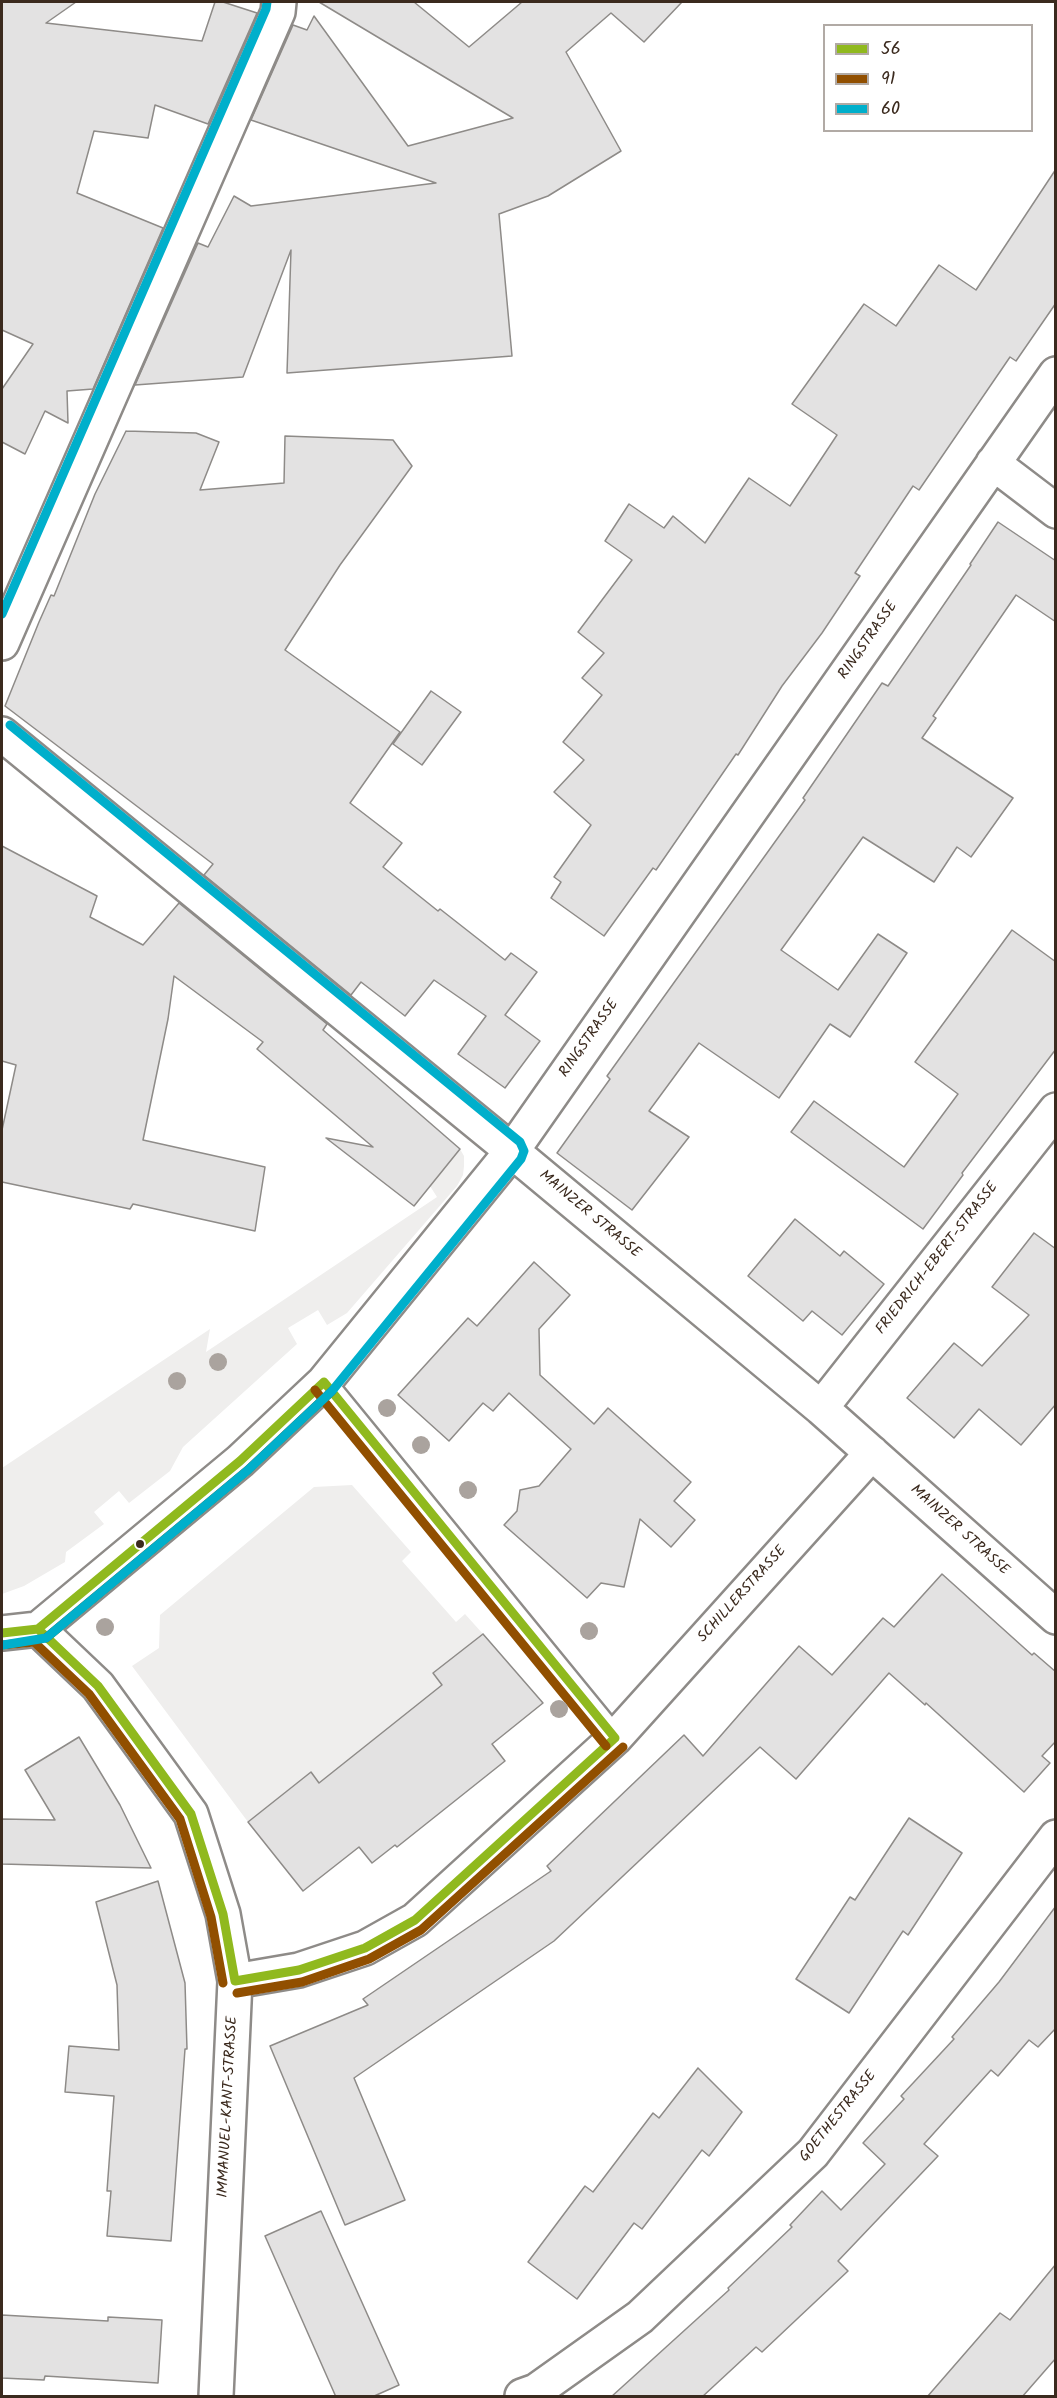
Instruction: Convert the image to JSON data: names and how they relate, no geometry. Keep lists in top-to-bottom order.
{
  "streets": {
    "street": [
      "RINGSTRASSE",
      "MAINZER STRASSE",
      "FRIEDRICH-EBERT-STRASSE",
      "SCHILLERSTRASSE",
      "IMMANUEL-KANT-STRASSE",
      "GOETHESTRASSE"
    ]
  },
  "crossings": [
    ["RINGSTRASSE", "MAINZER STRASSE"],
    ["RINGSTRASSE", "IMMANUEL-KANT-STRASSE"],
    ["MAINZER STRASSE", "FRIEDRICH-EBERT-STRASSE"],
    ["MAINZER STRASSE", "SCHILLERSTRASSE"],
    ["SCHILLERSTRASSE", "IMMANUEL-KANT-STRASSE"]
  ],
  "lines": ["transit line 60", "transit line 56", "transit line 91"],
  "legend": ["56", "91", "60"]
}
